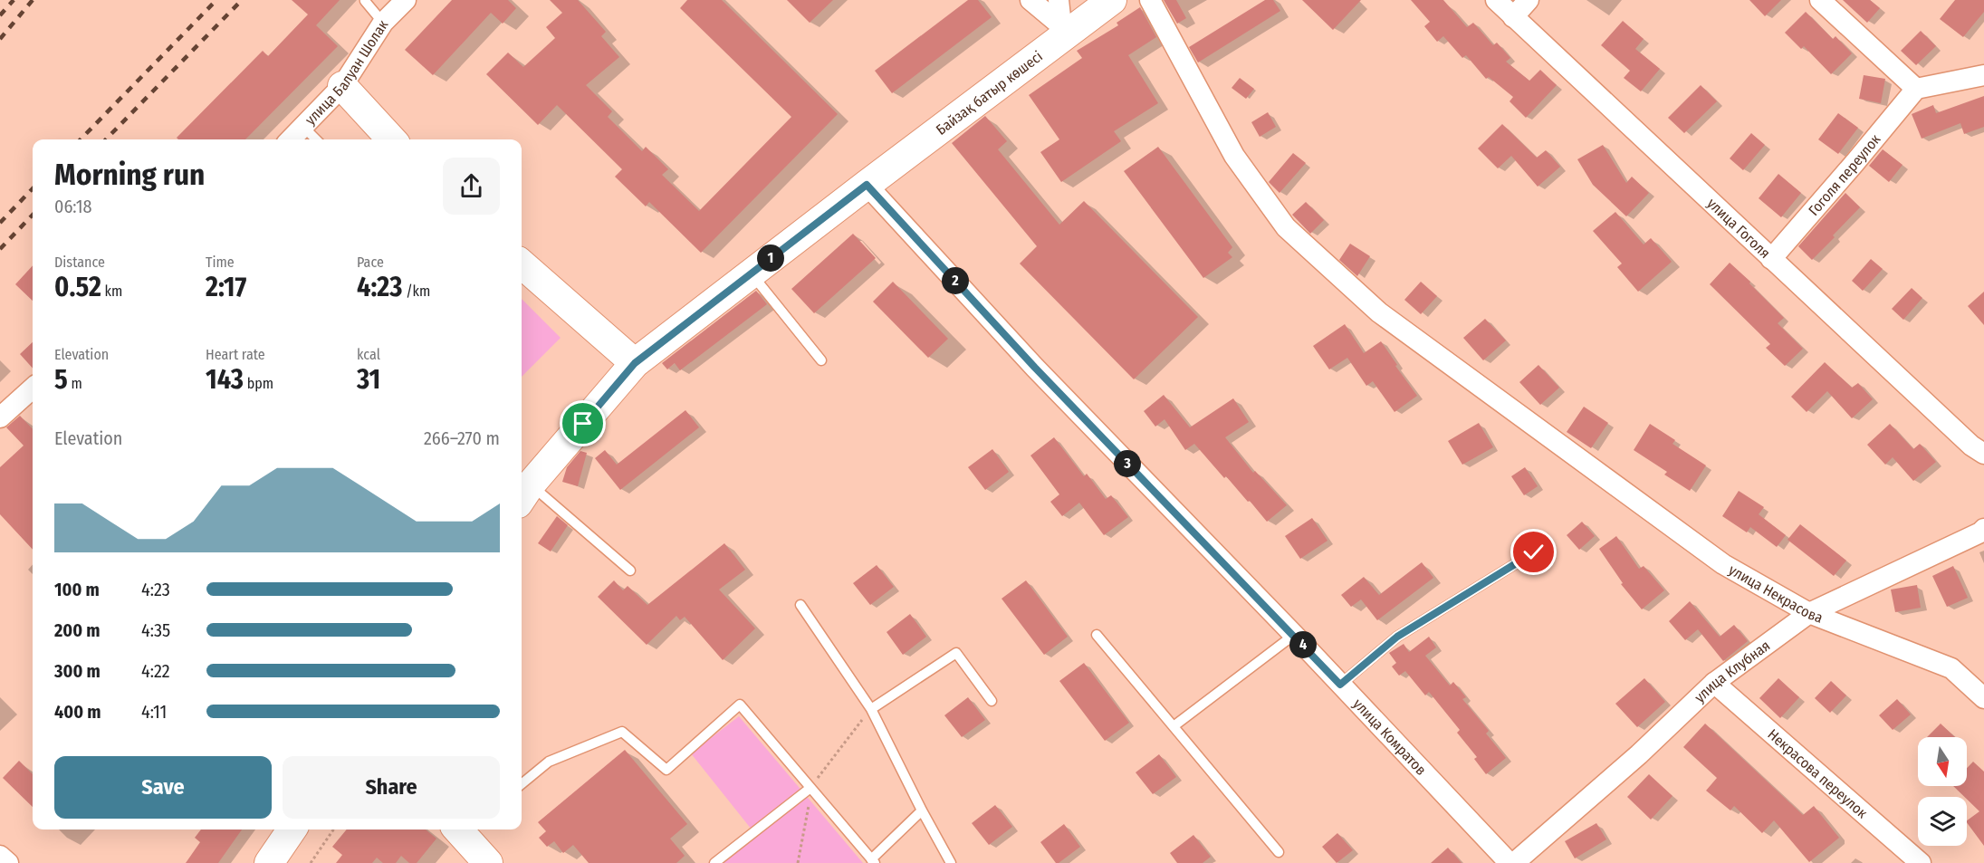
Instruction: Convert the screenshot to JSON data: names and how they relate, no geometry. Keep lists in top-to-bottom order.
{
  "streets": {
    "main road": ["Байзақ батыр көшесі"],
    "street": [
      "улица Балуан Шолак",
      "Гоголя переулок",
      "улица Гоголя",
      "улица Некрасова",
      "улица Клубная",
      "улица Комратов",
      "Некрасова переулок"
    ]
  },
  "crossings": [
    ["Байзақ батыр көшесі", "улица Комратов"],
    ["Гоголя переулок", "улица Гоголя"],
    ["улица Некрасова", "улица Клубная"],
    ["улица Клубная", "улица Комратов"],
    ["улица Клубная", "Некрасова переулок"]
  ],
  "north": "bottom",
  "page": {
    "heading": ["Morning run", "06:18"],
    "stats": [
      ["Distance", "0.52 km"],
      ["Time", "2:17"],
      ["Pace", "4:23 /km"],
      ["Elevation", "5 m"],
      ["Heart rate", "143 bpm"],
      ["kcal", "31"]
    ],
    "pins": [
      "1",
      "2",
      "3",
      "4"
    ],
    "chart": ["Elevation", "266–270 m"],
    "list": [
      {
        "name": "100 m",
        "note": "4:23"
      },
      {
        "name": "200 m",
        "note": "4:35"
      },
      {
        "name": "300 m",
        "note": "4:22"
      },
      {
        "name": "400 m",
        "note": "4:11"
      }
    ],
    "buttons": ["Save", "Share"]
  }
}
